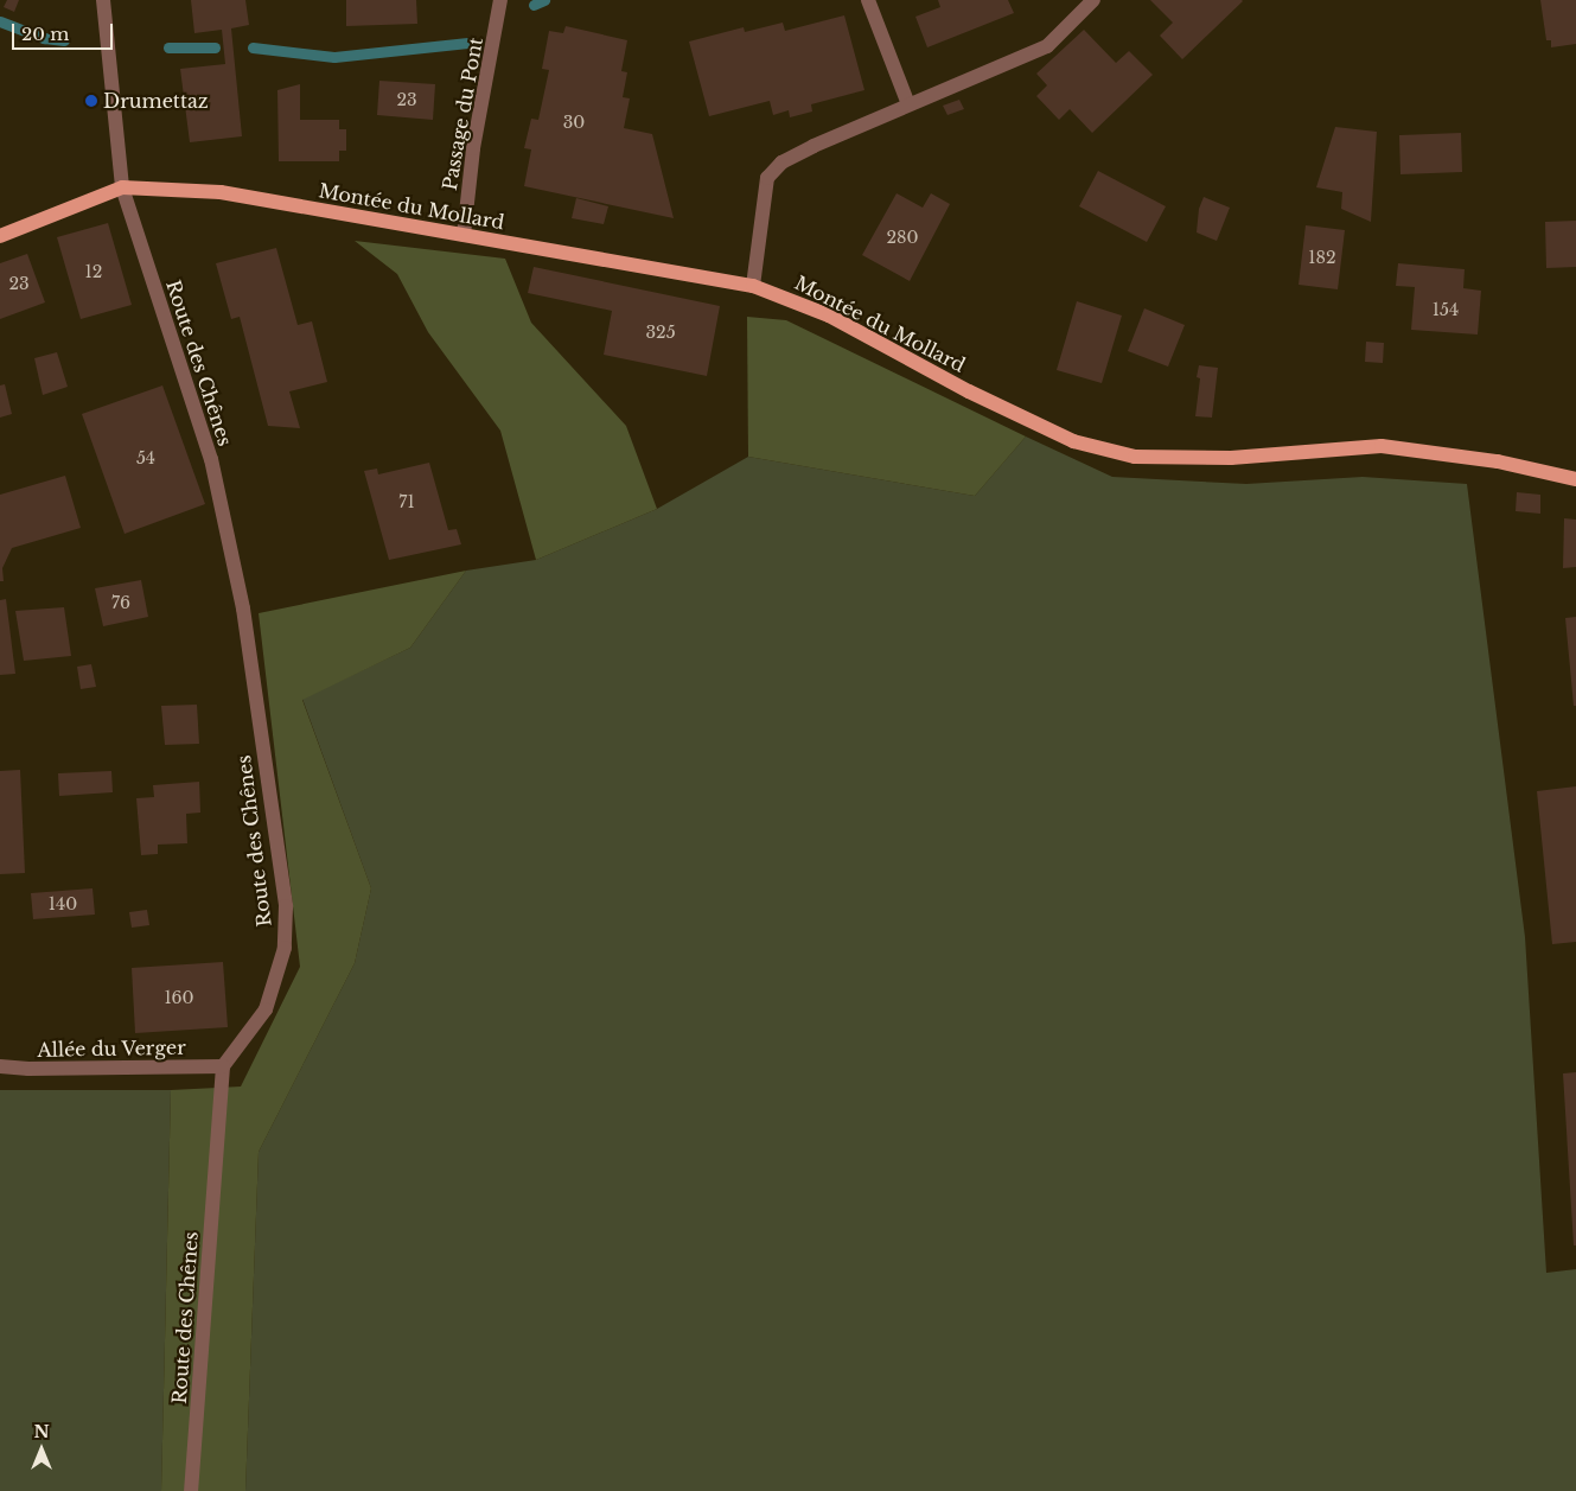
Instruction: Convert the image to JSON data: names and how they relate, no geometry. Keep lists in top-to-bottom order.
{
  "streets": {
    "main road": ["Montée du Mollard"],
    "street": ["Passage du Pont", "Route des Chênes", "Allée du Verger"]
  },
  "crossings": [
    ["Passage du Pont", "Montée du Mollard"],
    ["Montée du Mollard", "Route des Chênes"],
    ["Route des Chênes", "Allée du Verger"]
  ],
  "places": ["Drumettaz"],
  "house_numbers": [
    "23",
    "30",
    "280",
    "182",
    "12",
    "23",
    "154",
    "325",
    "54",
    "71",
    "76",
    "140",
    "160"
  ],
  "scale_bar": "20 m",
  "north": "top"
}
